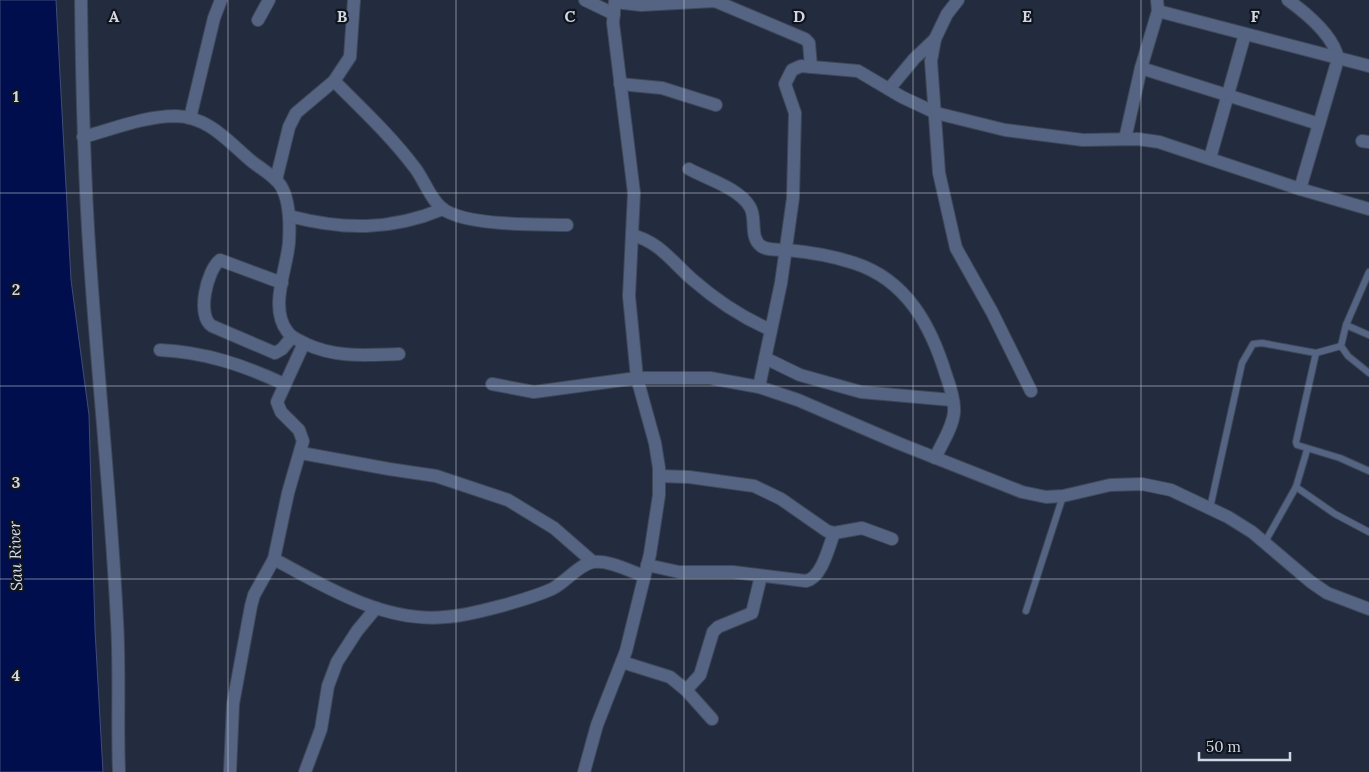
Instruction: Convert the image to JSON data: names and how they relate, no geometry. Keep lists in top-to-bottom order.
{
  "water": ["Sau River"],
  "scale_bar": "50 m",
  "grid": {
    "columns": [
      "A",
      "B",
      "C",
      "D",
      "E",
      "F"
    ],
    "rows": [
      "1",
      "2",
      "3",
      "4"
    ]
  }
}
